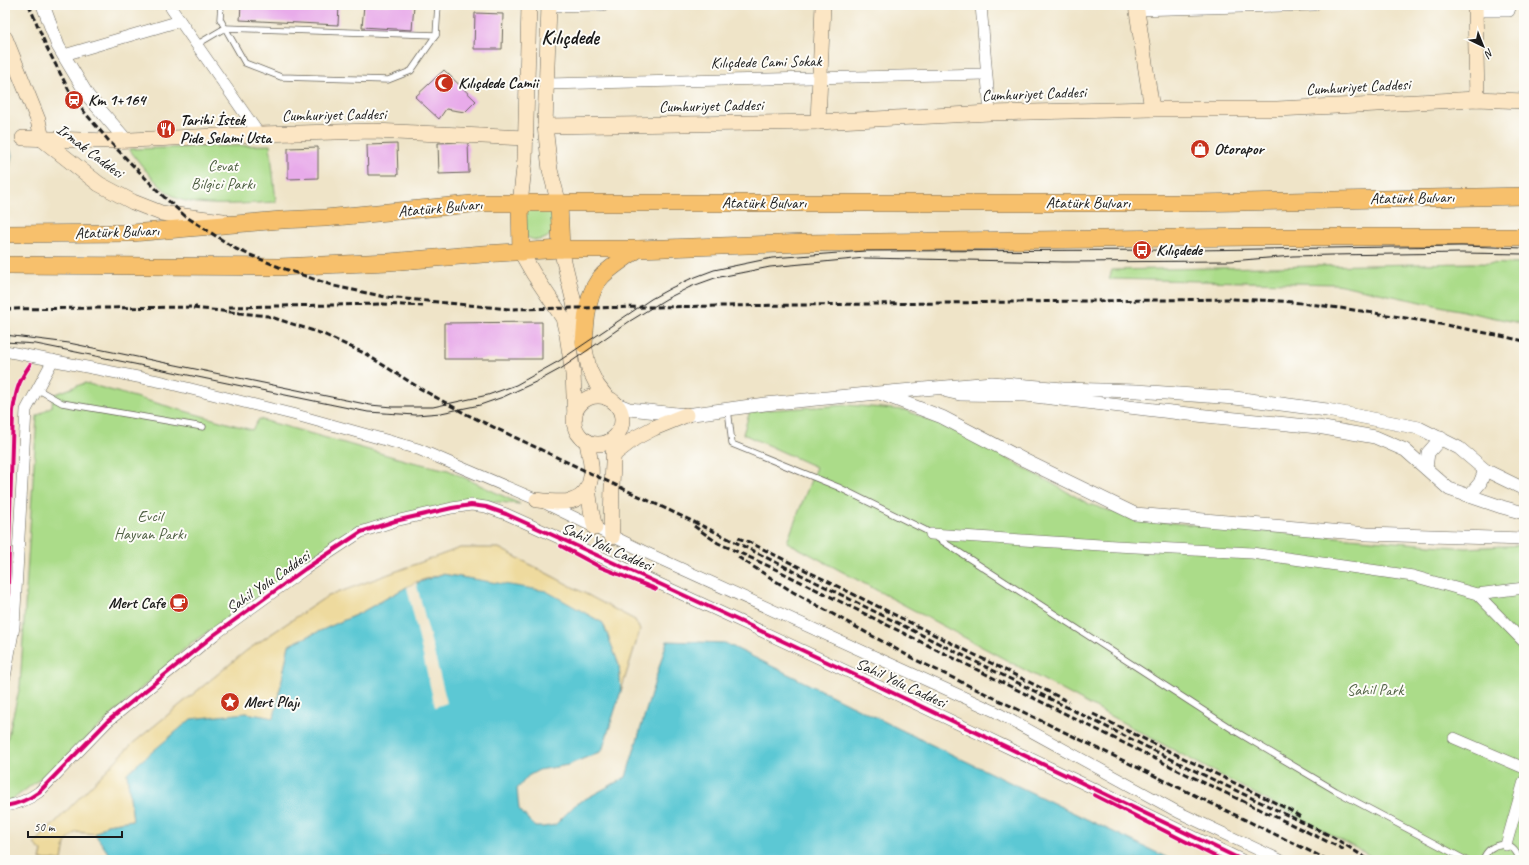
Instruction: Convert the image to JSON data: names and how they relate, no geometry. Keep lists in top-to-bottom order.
{
  "streets": {
    "main road": ["Cumhuriyet Caddesi", "Irmak Caddesi", "Atatürk Bulvarı"],
    "street": ["Kılıçdede Cami Sokak", "Sahil Yolu Caddesi"]
  },
  "crossings": [
    ["Cumhuriyet Caddesi", "Irmak Caddesi"],
    ["Irmak Caddesi", "Atatürk Bulvarı"]
  ],
  "districts": ["Kılıçdede"],
  "parks": ["Cevat Bilgici Parkı", "Evcil Hayvan Parkı", "Sahil Park"],
  "places": {
    "mosque": ["Kılıçdede Camii"],
    "station": ["Km 1+164"],
    "restaurant": ["Tarihi İstek Pide Selami Usta"],
    "shop": ["Otorapor"],
    "bus stop": ["Kılıçdede"],
    "cafe": ["Mert Cafe"],
    "place": ["Mert Plajı"]
  },
  "scale_bar": "50 m",
  "north": "bottom right"
}
